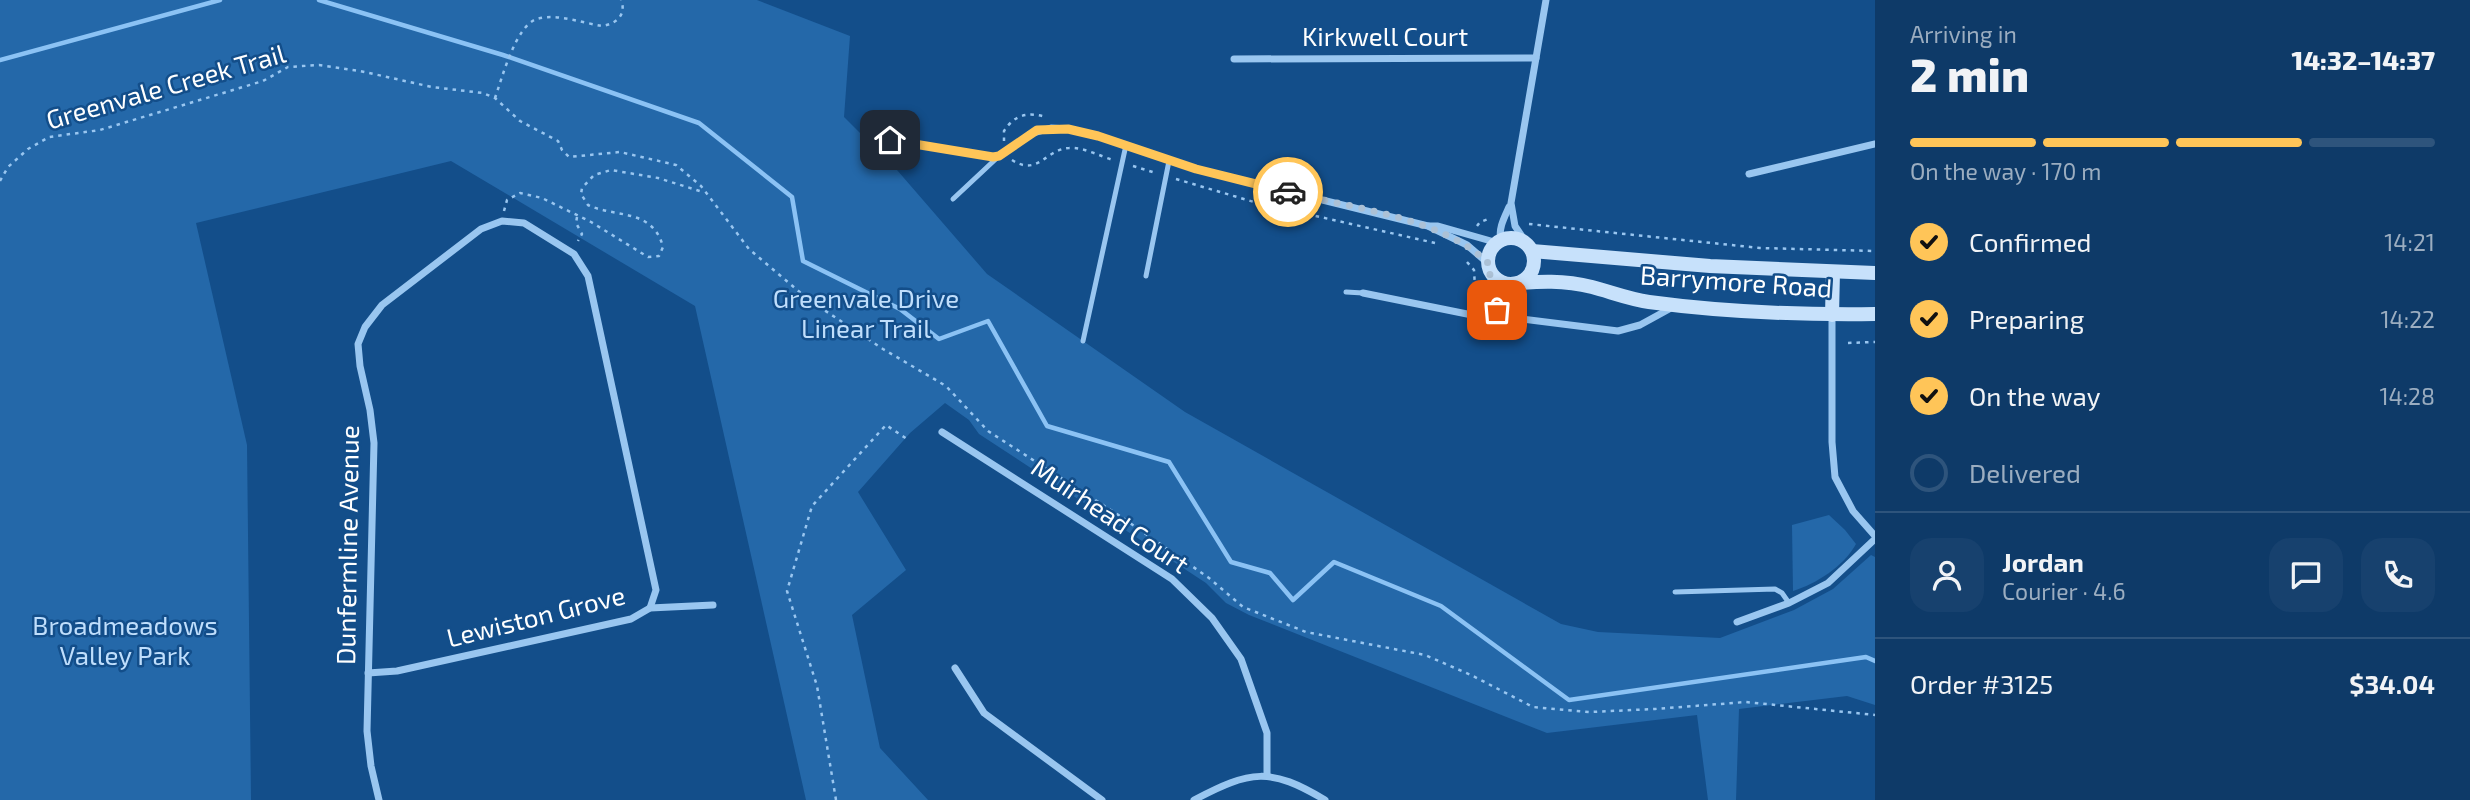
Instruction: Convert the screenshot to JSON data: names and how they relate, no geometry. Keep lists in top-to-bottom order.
{
  "streets": {
    "street": [
      "Kirkwell Court",
      "Barrymore Road",
      "Muirhead Court",
      "Dunfermline Avenue",
      "Lewiston Grove"
    ],
    "path": ["Greenvale Creek Trail"]
  },
  "crossings": [
    ["Dunfermline Avenue", "Lewiston Grove"]
  ],
  "parks": ["Greenvale Drive Linear Trail", "Broadmeadows Valley Park"],
  "page": {
    "heading": ["2 min", "Arriving in", "14:32–14:37"],
    "panel": [
      "Jordan",
      "Courier · 4.6",
      "Order #3125",
      "$34.04"
    ],
    "bar": "On the way · 170 m",
    "list": [
      ["Confirmed", "14:21"],
      ["Preparing", "14:22"],
      ["On the way", "14:28"],
      "Delivered"
    ]
  }
}
